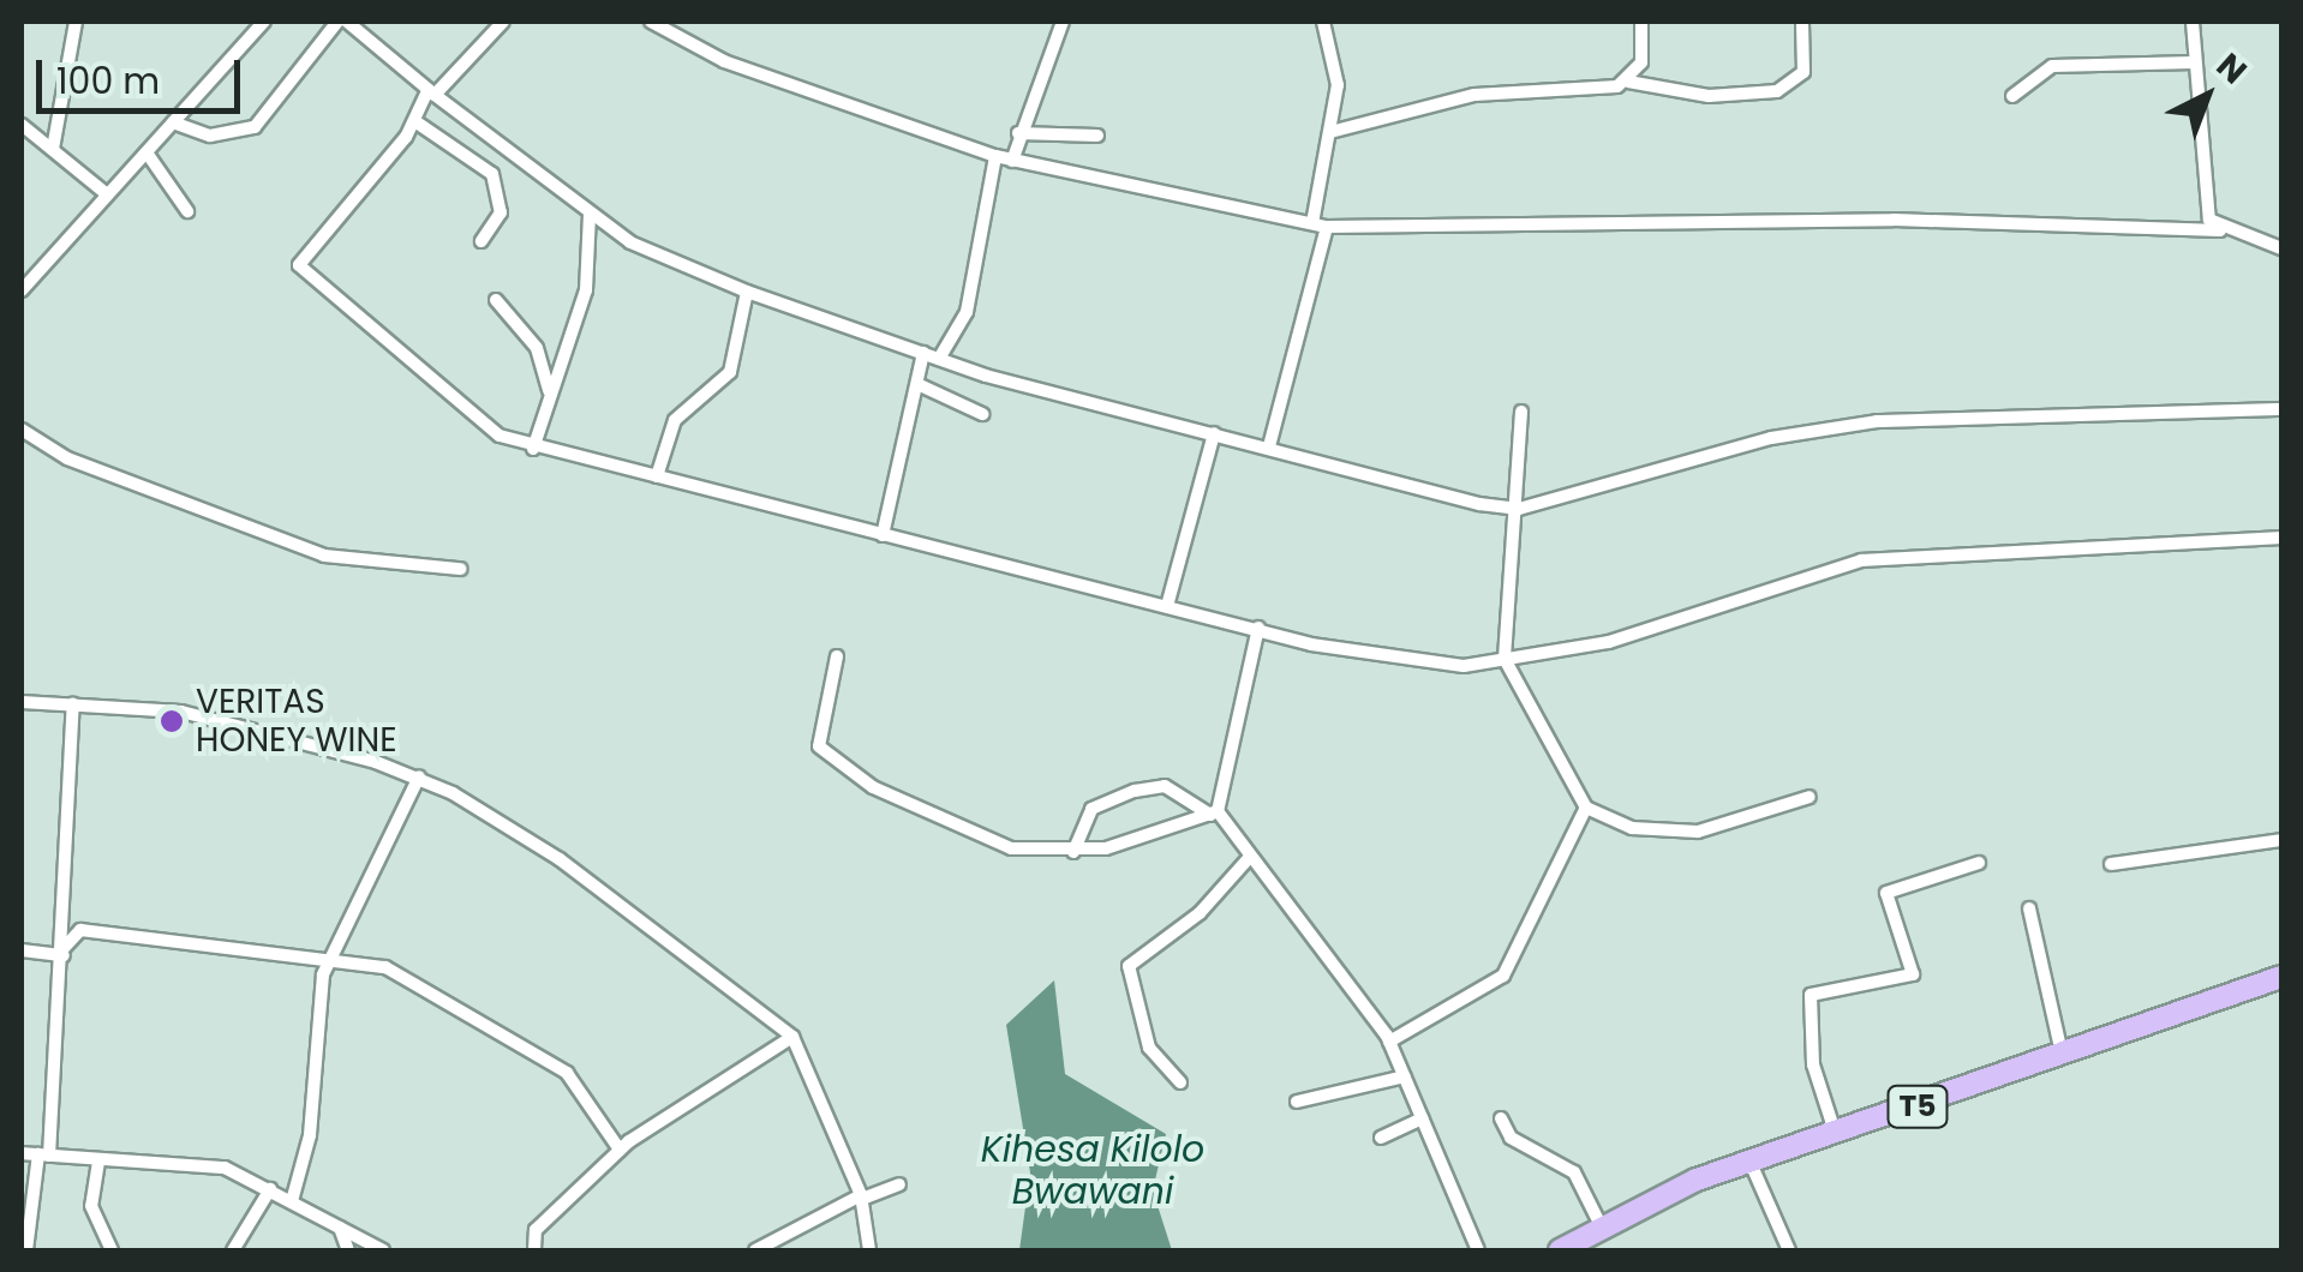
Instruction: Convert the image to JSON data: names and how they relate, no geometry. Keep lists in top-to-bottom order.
{
  "streets": {
    "highway": ["T5"]
  },
  "water": ["Kihesa Kilolo Bwawani"],
  "places": ["VERITAS HONEY WINE"],
  "scale_bar": "100 m",
  "north": "top right"
}
